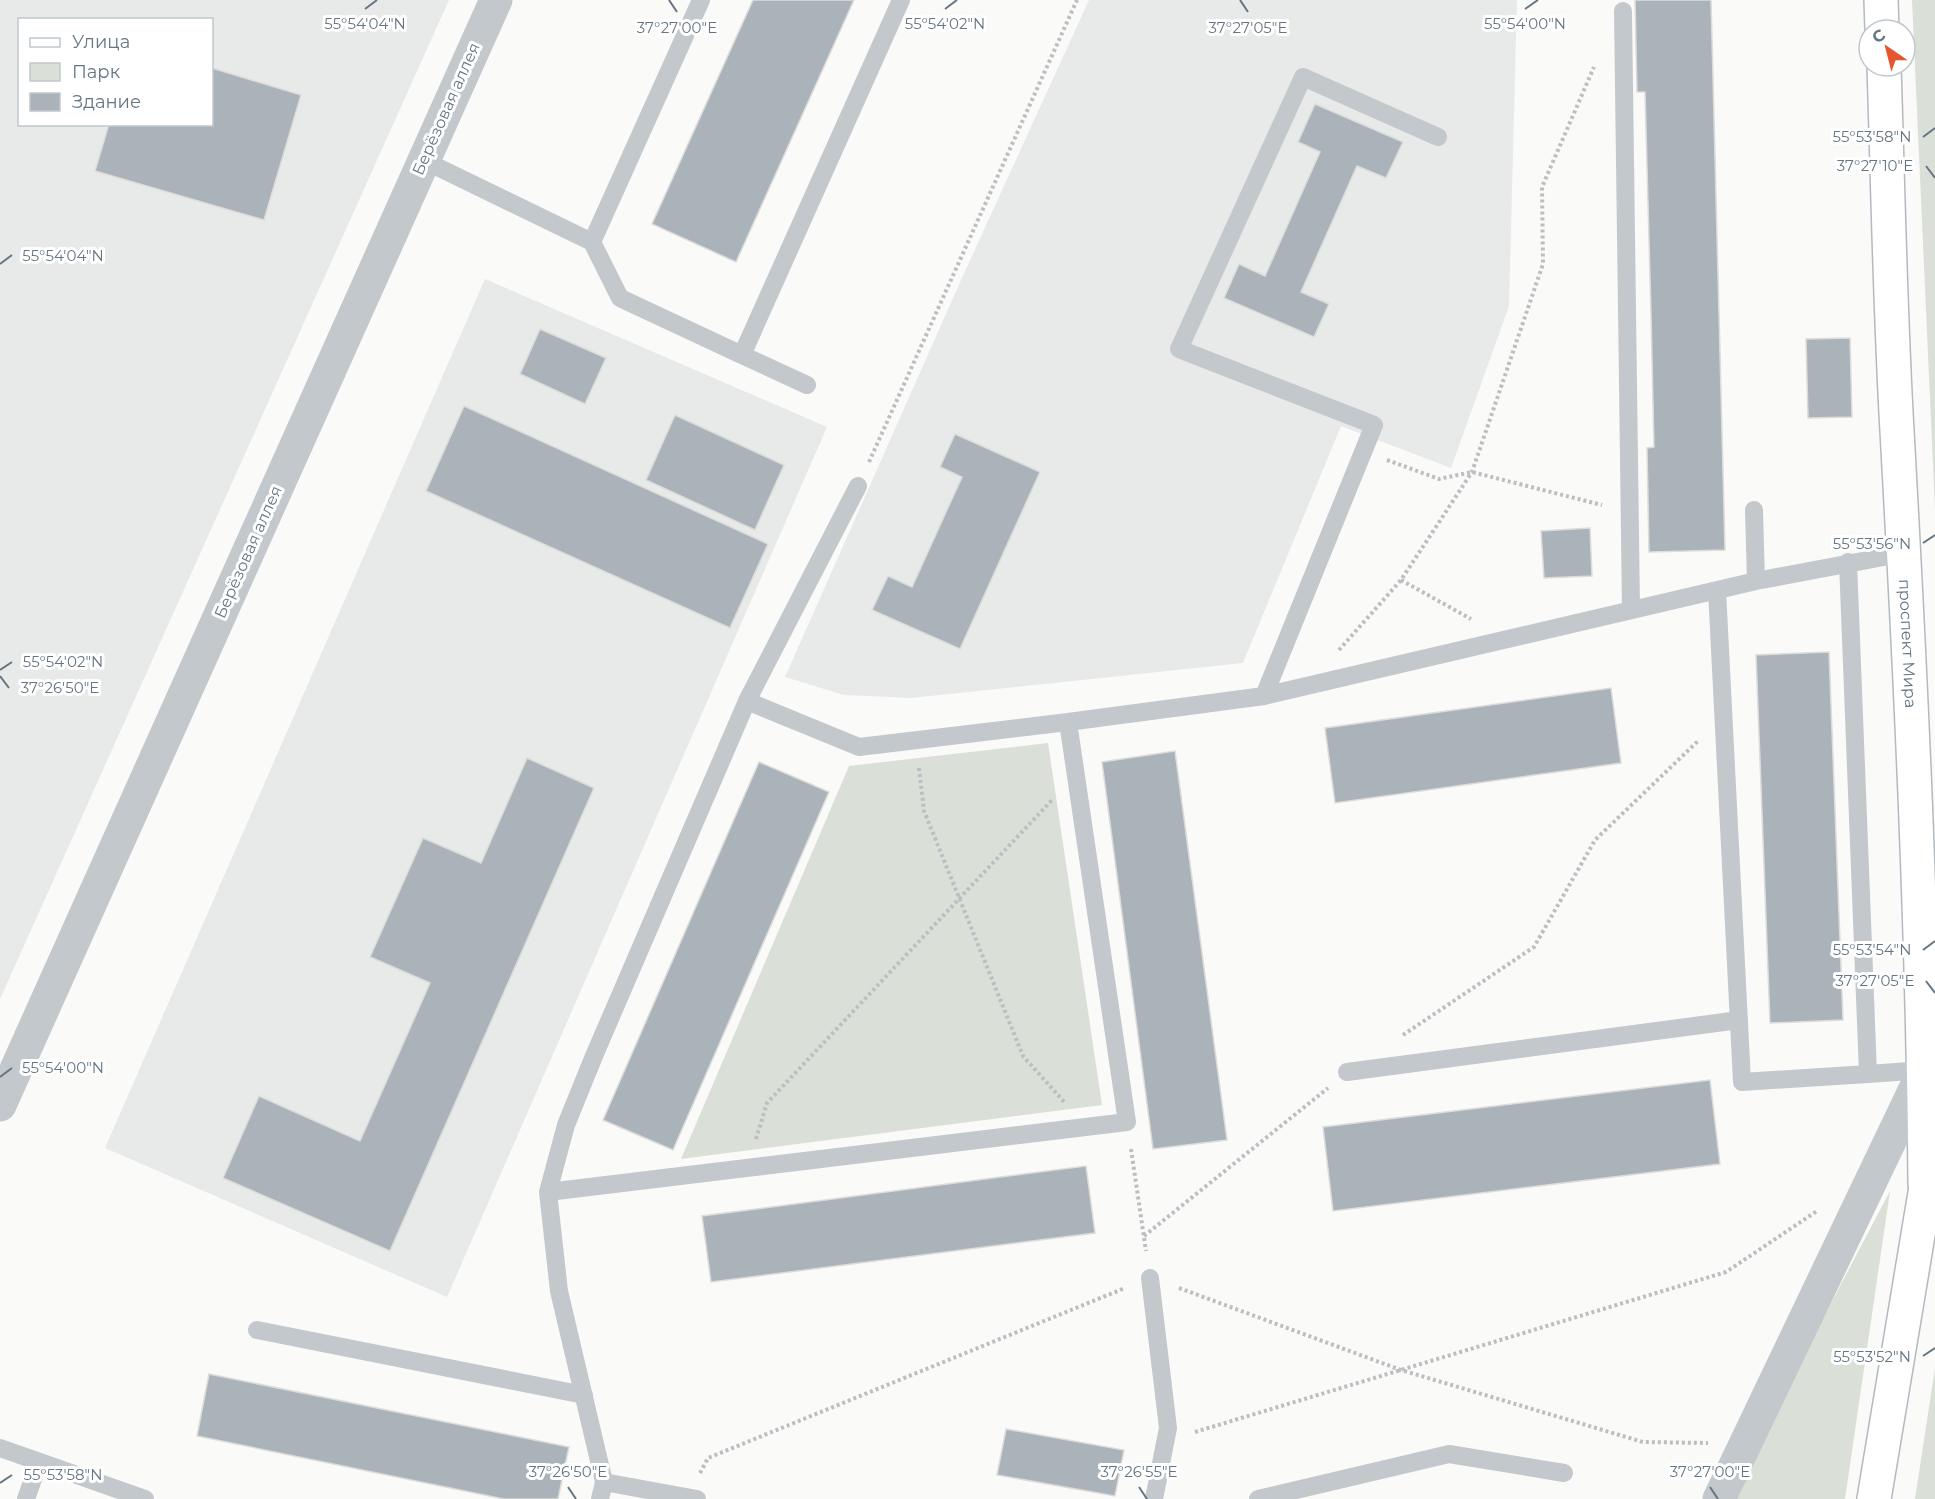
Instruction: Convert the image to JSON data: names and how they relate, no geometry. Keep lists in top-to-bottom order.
{
  "streets": {
    "main road": ["проспект Мира"],
    "street": ["Берёзовая аллея"]
  },
  "legend": ["Улица", "Парк", "Здание"],
  "north": "top left",
  "coordinates": [
    "55°54'04\"N",
    "55°54'02\"N",
    "55°54'00\"N",
    "37°27'00\"E",
    "37°27'05\"E",
    "55°53'58\"N",
    "37°27'10\"E",
    "55°53'56\"N",
    "37°26'50\"E",
    "55°53'54\"N",
    "55°53'52\"N",
    "37°26'55\"E"
  ]
}
